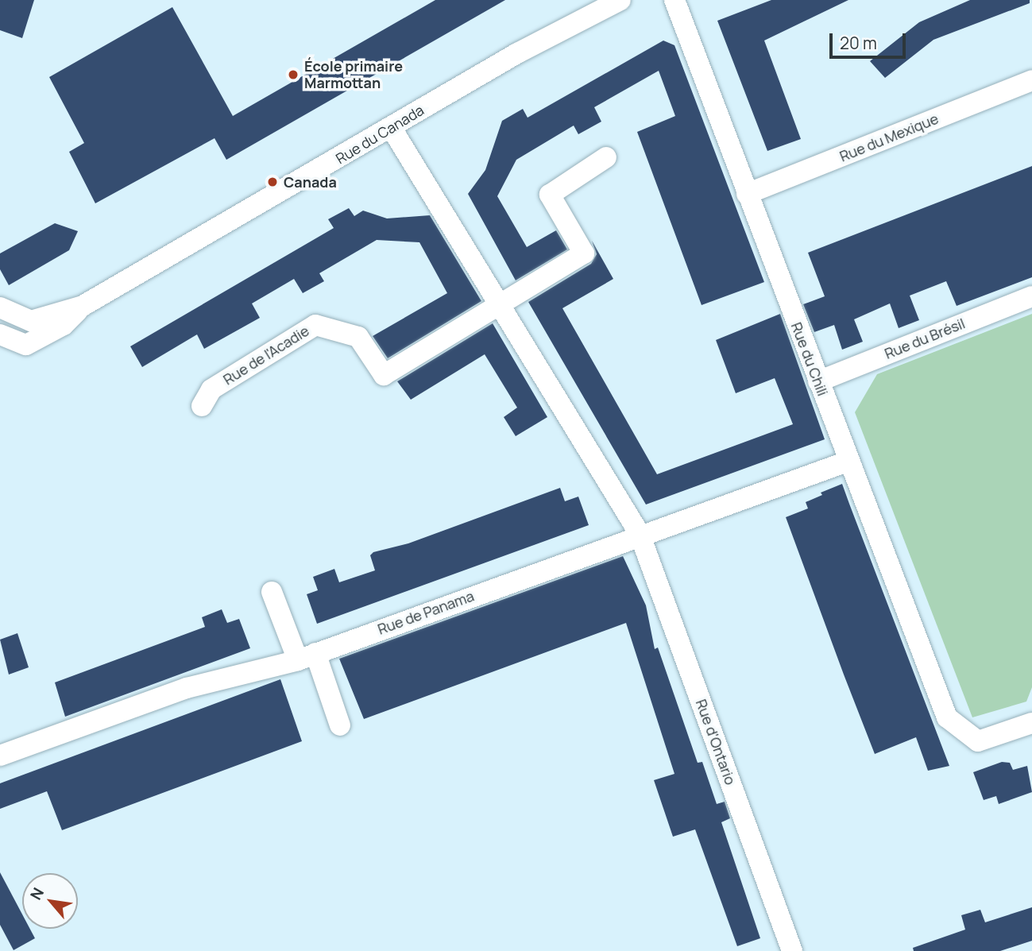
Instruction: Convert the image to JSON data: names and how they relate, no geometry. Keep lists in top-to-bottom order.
{
  "streets": {
    "street": [
      "Rue du Canada",
      "Rue du Mexique",
      "Rue du Brésil",
      "Rue de l'Acadie",
      "Rue du Chili",
      "Rue de Panama",
      "Rue d'Ontario"
    ]
  },
  "crossings": [
    ["Rue du Mexique", "Rue du Chili"],
    ["Rue du Brésil", "Rue du Chili"],
    ["Rue du Chili", "Rue de Panama"],
    ["Rue de Panama", "Rue d'Ontario"]
  ],
  "places": ["École primaire Marmottan", "Canada"],
  "scale_bar": "20 m",
  "north": "top left"
}
